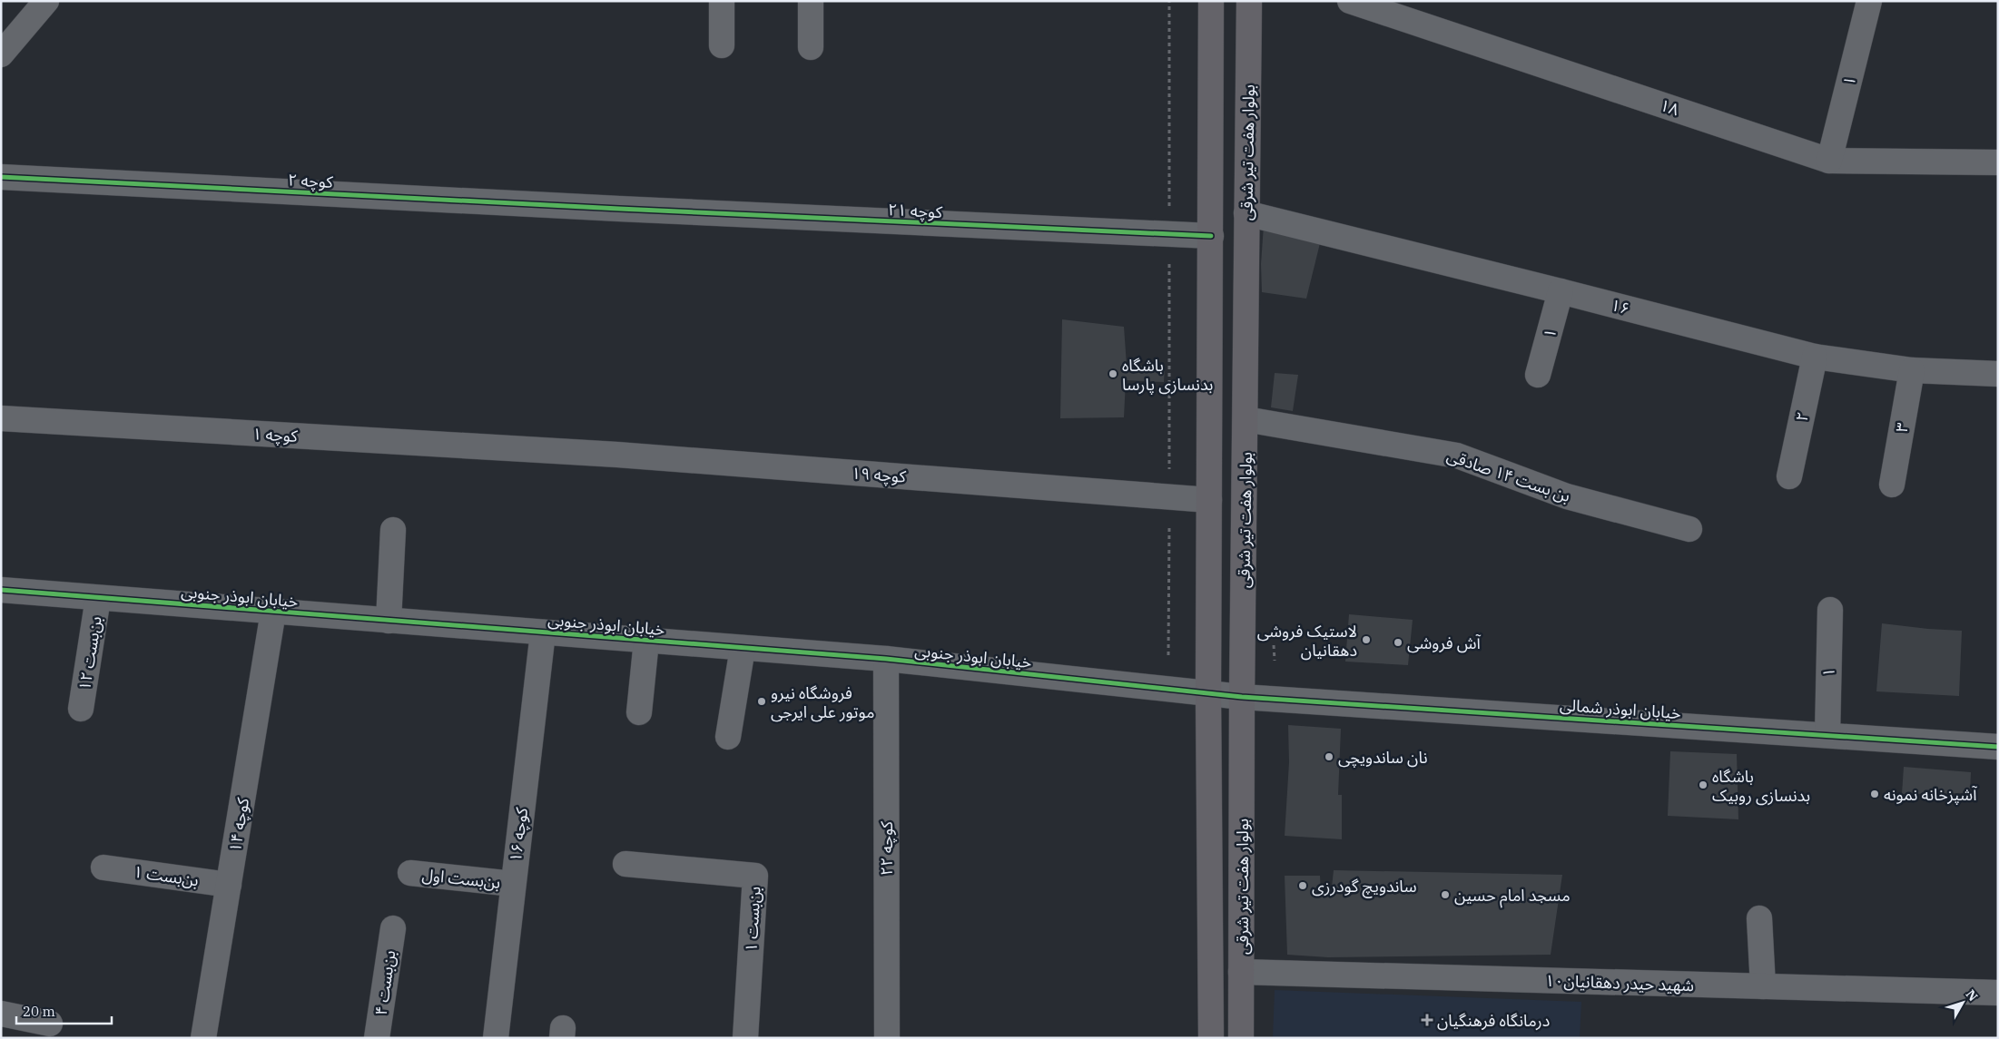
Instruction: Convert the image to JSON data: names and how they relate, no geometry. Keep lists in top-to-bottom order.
{
  "streets": {
    "main road": ["بولوار هفت تیر شرقی"],
    "street": [
      "۱",
      "۱۸",
      "کوچه ۲",
      "کوچه ۲۱",
      "۱۶",
      "۲",
      "۳",
      "کوچه ۱",
      "کوچه ۱۹",
      "بن بست ۱۴ صادقی",
      "خیابان ابوذر جنوبی",
      "بن‌بست ۱۲",
      "خیابان ابوذر شمالی",
      "کوچه ۱۴",
      "کوچه ۱۶",
      "کوچه ۲۲",
      "بن‌بست ۱",
      "بن‌بست اول",
      "بن‌بست ۴",
      "شهید حیدر دهقانیان۱۰"
    ]
  },
  "crossings": [
    ["۱", "۱۸"],
    ["۱", "۱۶"],
    ["۱", "خیابان ابوذر شمالی"],
    ["بولوار هفت تیر شرقی", "کوچه ۲۱"],
    ["بولوار هفت تیر شرقی", "۱۶"],
    ["بولوار هفت تیر شرقی", "کوچه ۱۹"],
    ["بولوار هفت تیر شرقی", "بن بست ۱۴ صادقی"],
    ["بولوار هفت تیر شرقی", "خیابان ابوذر جنوبی"],
    ["بولوار هفت تیر شرقی", "خیابان ابوذر شمالی"],
    ["بولوار هفت تیر شرقی", "شهید حیدر دهقانیان۱۰"],
    ["کوچه ۲", "کوچه ۲۱"],
    ["۱۶", "۲"],
    ["۱۶", "۳"],
    ["کوچه ۱", "کوچه ۱۹"],
    ["خیابان ابوذر جنوبی", "بن‌بست ۱۲"],
    ["خیابان ابوذر جنوبی", "خیابان ابوذر شمالی"],
    ["خیابان ابوذر جنوبی", "کوچه ۱۴"],
    ["خیابان ابوذر جنوبی", "کوچه ۱۶"],
    ["خیابان ابوذر جنوبی", "کوچه ۲۲"],
    ["کوچه ۱۴", "بن‌بست ۱"],
    ["کوچه ۱۶", "بن‌بست اول"]
  ],
  "places": {
    "other": [
      "باشگاه بدنسازی پارسا",
      "لاستیک فروشی دهقانیان",
      "آش فروشی",
      "فروشگاه نیرو موتور علی ایرجی",
      "نان ساندویچی",
      "باشگاه بدنسازی روبیک",
      "آشپزخانه نمونه",
      "ساندویچ گودرزی",
      "مسجد امام حسین"
    ],
    "health": ["درمانگاه فرهنگیان"]
  },
  "scale_bar": "20 m",
  "north": "top right"
}
